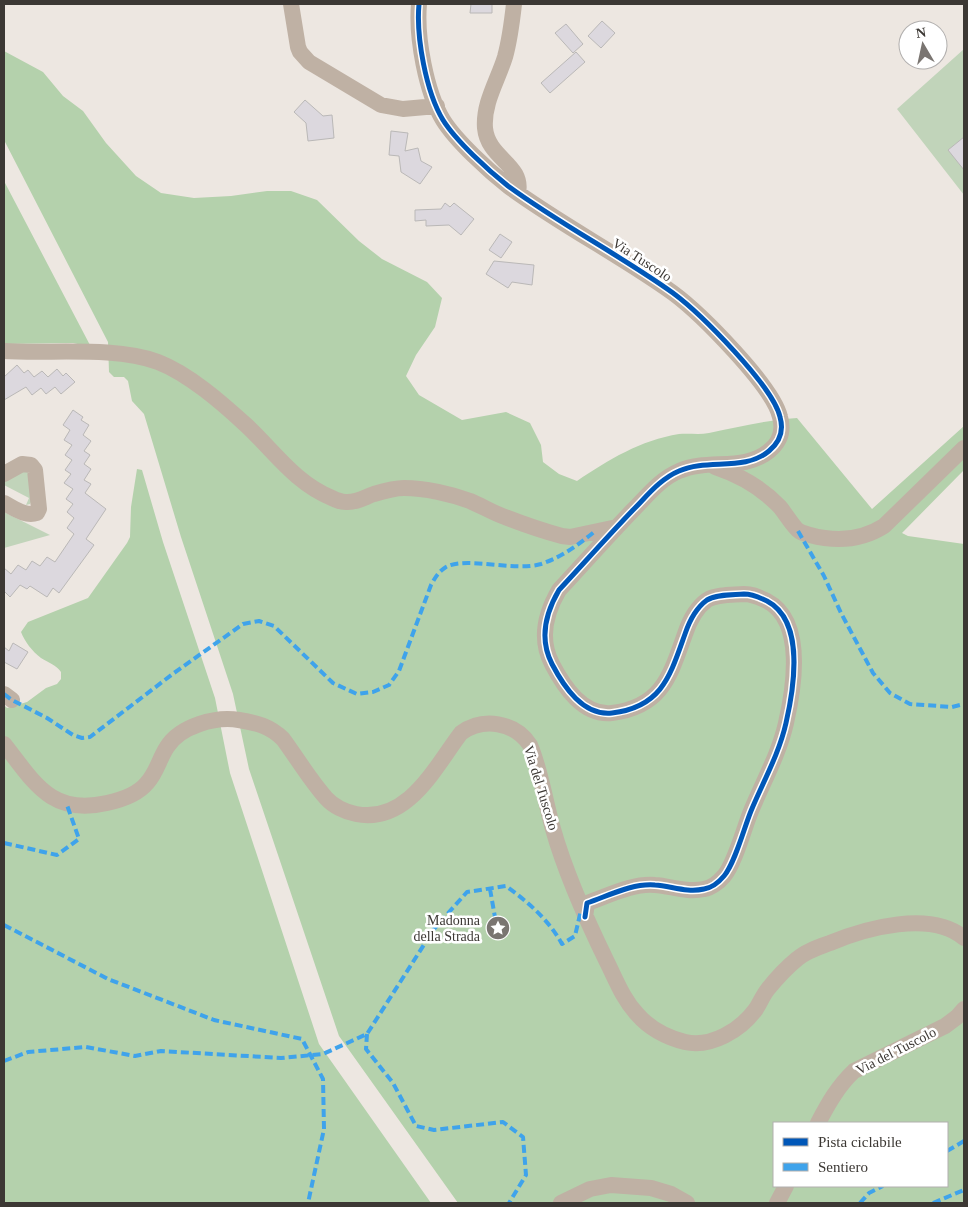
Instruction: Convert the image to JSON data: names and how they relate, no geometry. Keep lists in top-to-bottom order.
{
  "streets": {
    "street": ["Via Tuscolo", "Via del Tuscolo"]
  },
  "places": {
    "place": ["Madonna della Strada"]
  },
  "legend": ["Pista ciclabile", "Sentiero"],
  "north": "top"
}
